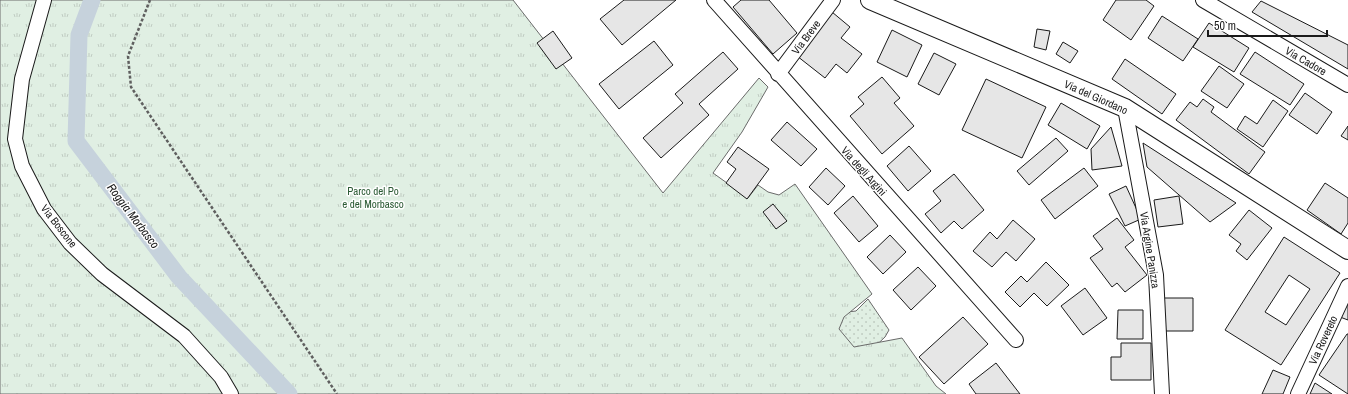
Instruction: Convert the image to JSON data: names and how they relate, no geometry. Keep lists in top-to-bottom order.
{
  "streets": {
    "street": [
      "Via Breve",
      "Via Cadore",
      "Via del Giordano",
      "Via degli Argini",
      "Via Boscone",
      "Via Argine Panizza",
      "Via Rovereto"
    ]
  },
  "crossings": [
    ["Via Breve", "Via degli Argini"],
    ["Via del Giordano", "Via Argine Panizza"]
  ],
  "water": ["Roggia Morbasco"],
  "parks": ["Parco del Po e del Morbasco"],
  "scale_bar": "50 m"
}
